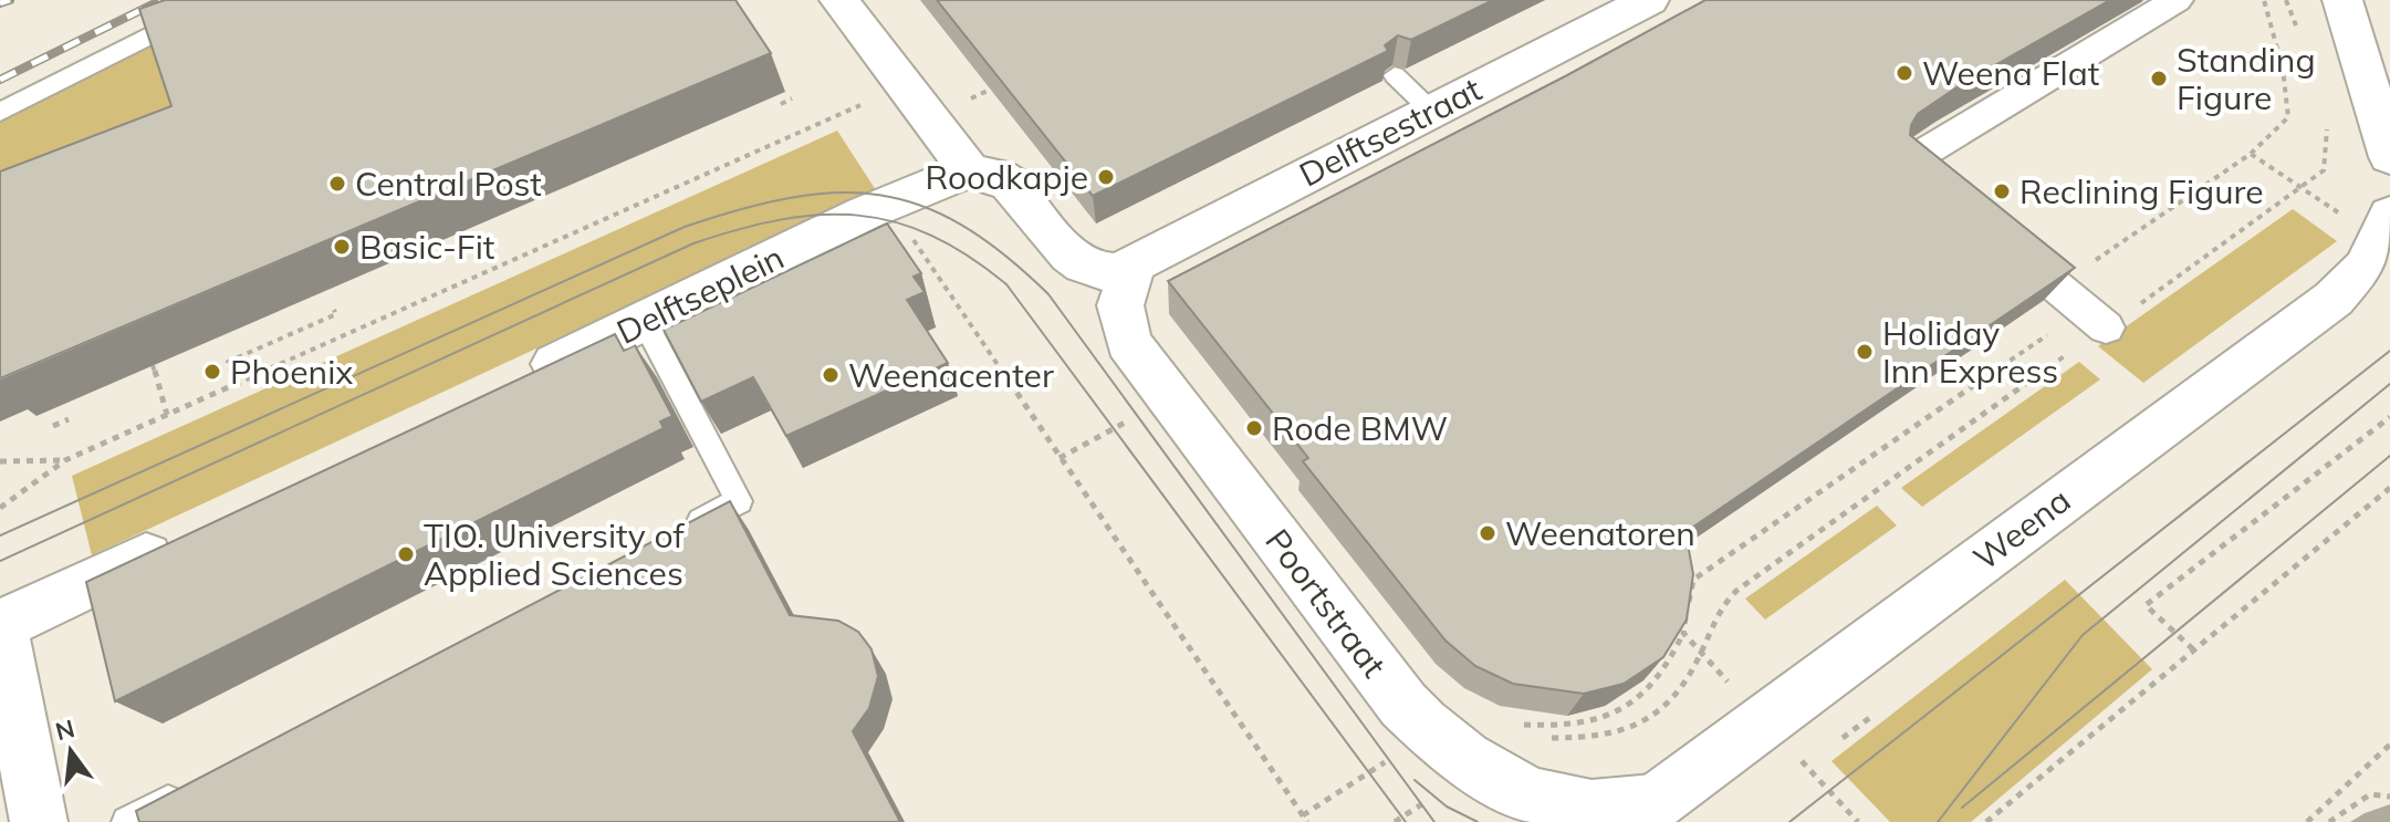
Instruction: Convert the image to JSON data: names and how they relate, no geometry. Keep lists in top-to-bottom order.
{
  "streets": {
    "street": [
      "Delftsestraat",
      "Delftseplein",
      "Weena",
      "Poortstraat"
    ]
  },
  "crossings": [
    ["Delftsestraat", "Poortstraat"],
    ["Weena", "Poortstraat"]
  ],
  "places": [
    "Weena Flat",
    "Standing Figure",
    "Roodkapje",
    "Central Post",
    "Reclining Figure",
    "Basic-Fit",
    "Holiday Inn Express",
    "Phoenix",
    "Weenacenter",
    "Rode BMW",
    "Weenatoren",
    "TIO. University of Applied Sciences"
  ],
  "north": "top"
}
